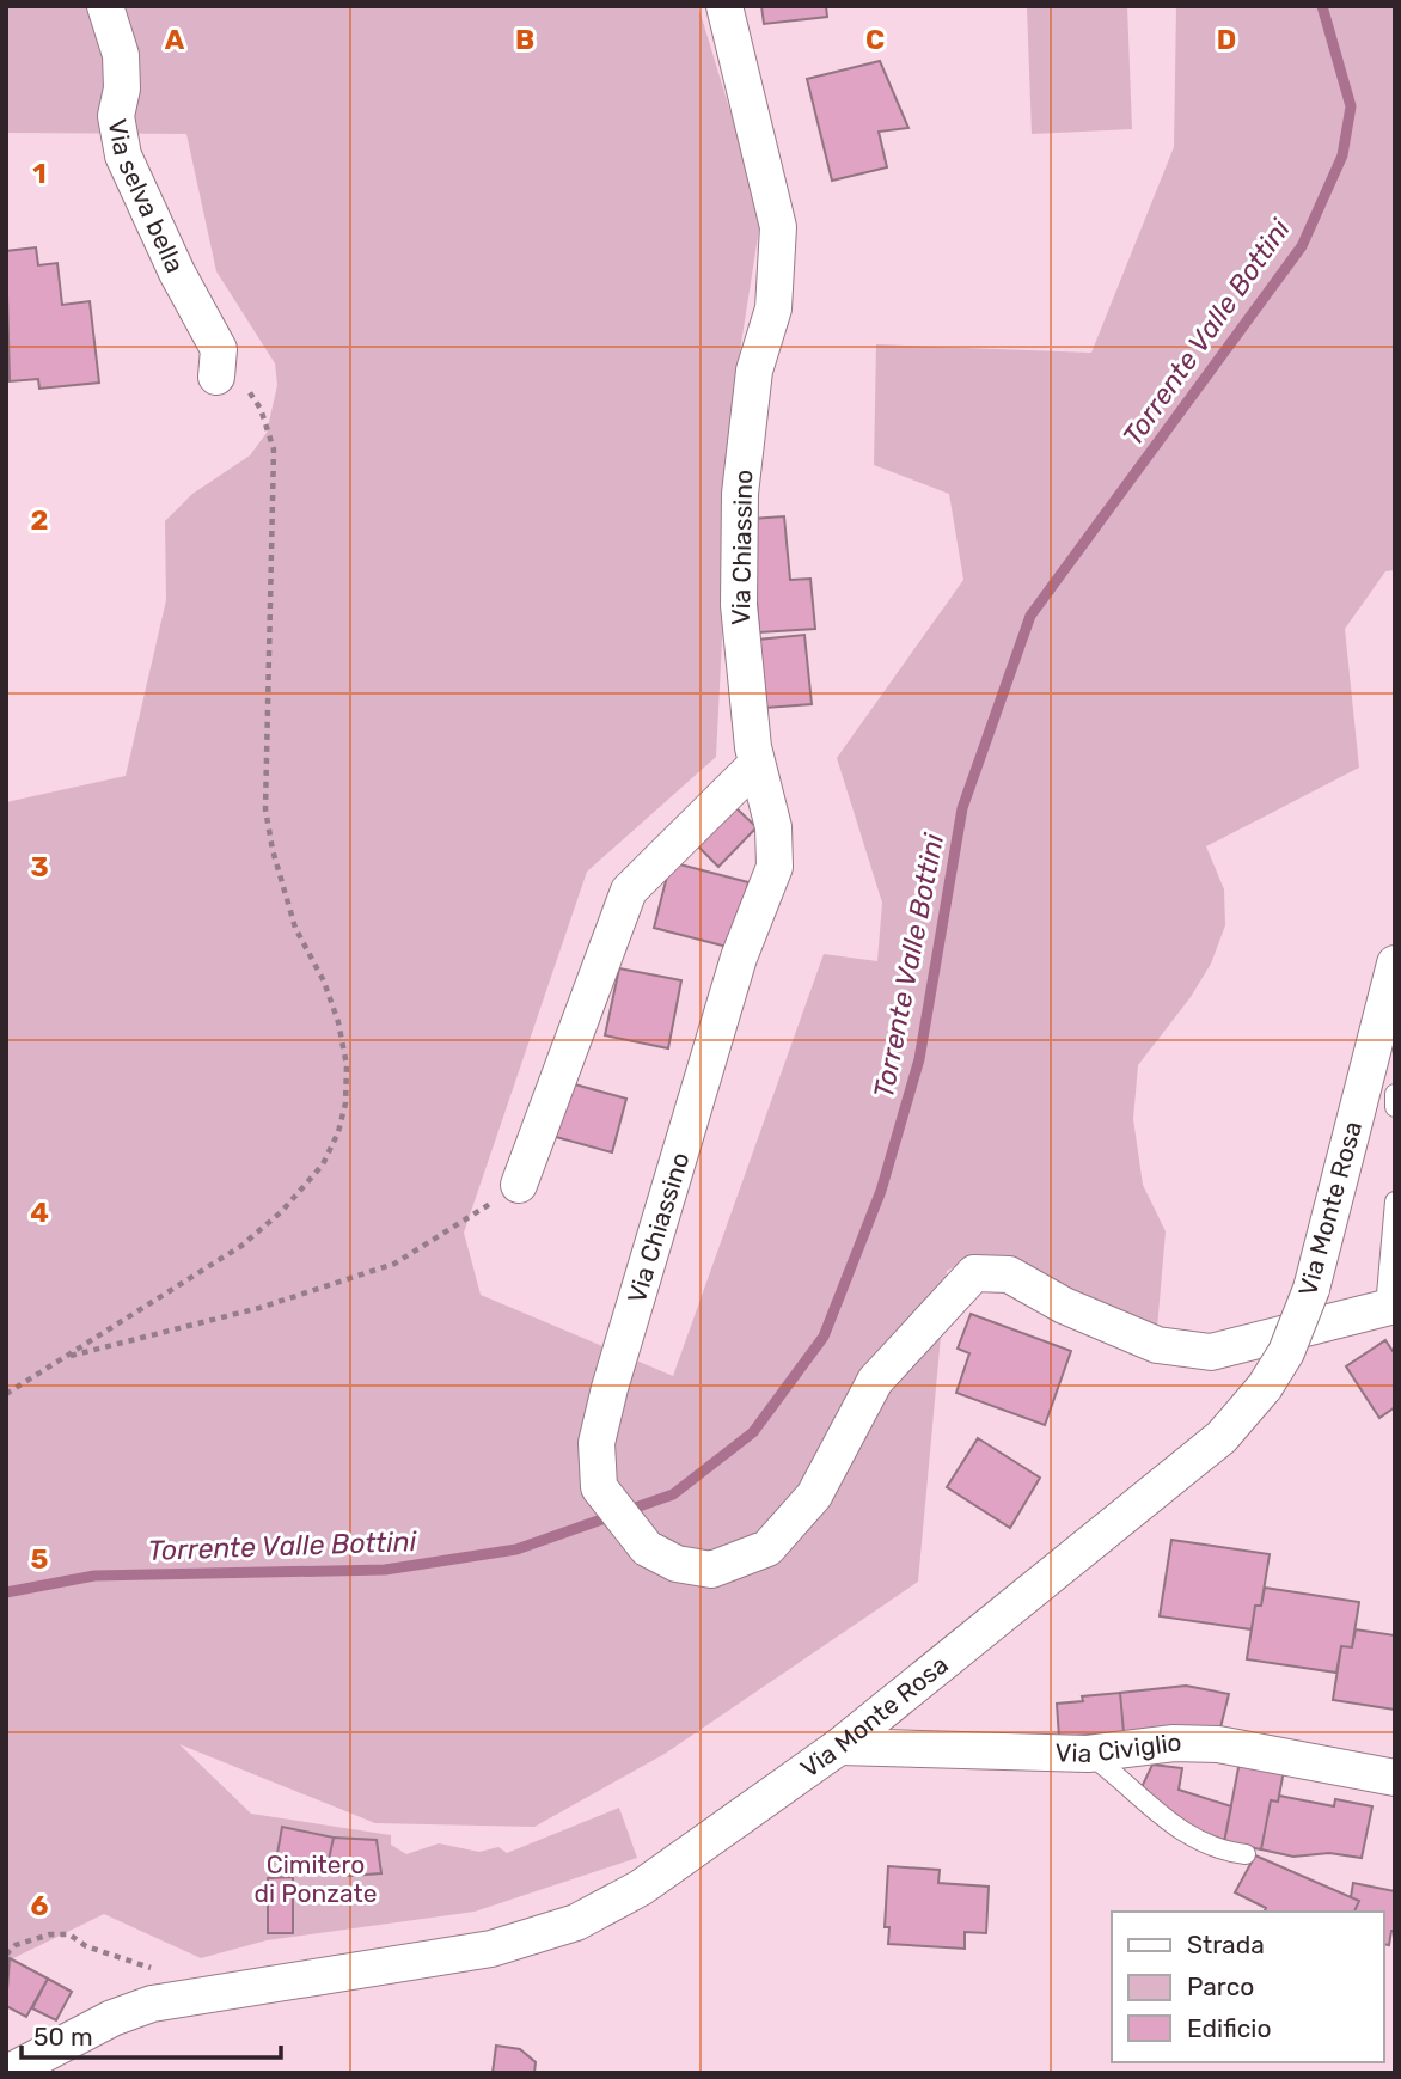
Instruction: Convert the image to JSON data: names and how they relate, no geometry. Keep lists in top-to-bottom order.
{
  "streets": {
    "street": [
      "Via selva bella",
      "Via Chiassino",
      "Via Monte Rosa",
      "Via Civiglio"
    ]
  },
  "crossings": [
    ["Via Monte Rosa", "Via Civiglio"]
  ],
  "water": ["Torrente Valle Bottini"],
  "parks": ["Cimitero di Ponzate"],
  "legend": ["Strada", "Parco", "Edificio"],
  "scale_bar": "50 m",
  "grid": {
    "columns": [
      "A",
      "B",
      "C",
      "D"
    ],
    "rows": [
      "1",
      "2",
      "3",
      "4",
      "5",
      "6"
    ]
  }
}
